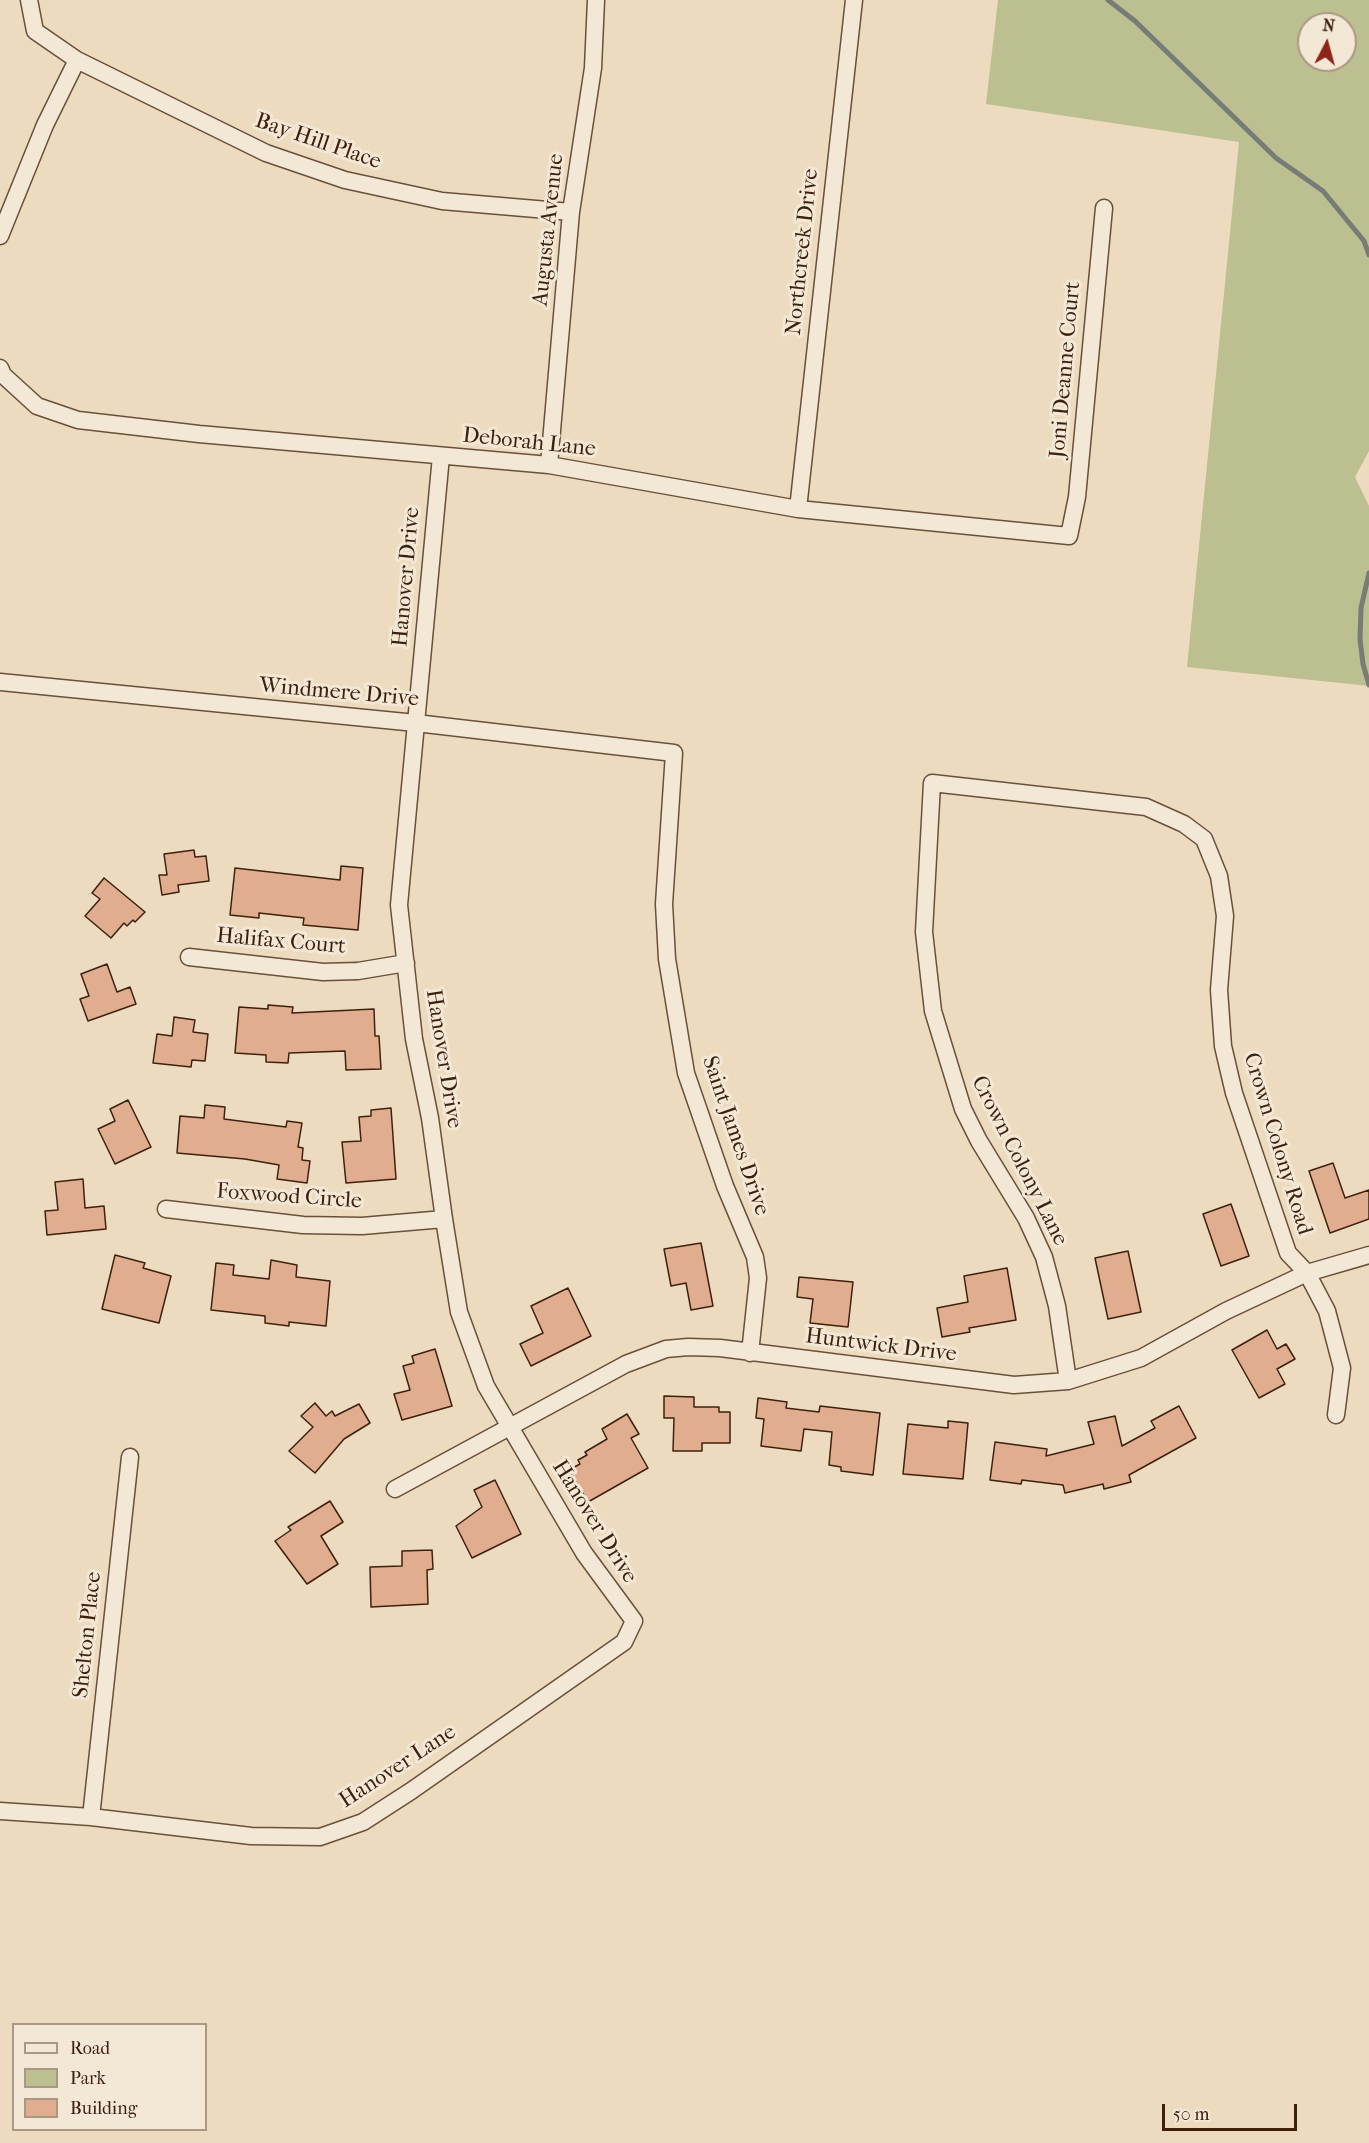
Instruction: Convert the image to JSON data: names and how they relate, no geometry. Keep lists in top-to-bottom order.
{
  "streets": {
    "street": [
      "Bay Hill Place",
      "Augusta Avenue",
      "Northcreek Drive",
      "Joni Deanne Court",
      "Deborah Lane",
      "Hanover Drive",
      "Windmere Drive",
      "Halifax Court",
      "Saint James Drive",
      "Crown Colony Road",
      "Crown Colony Lane",
      "Foxwood Circle",
      "Huntwick Drive",
      "Shelton Place",
      "Hanover Lane"
    ]
  },
  "crossings": [
    ["Bay Hill Place", "Augusta Avenue"],
    ["Augusta Avenue", "Deborah Lane"],
    ["Northcreek Drive", "Deborah Lane"],
    ["Joni Deanne Court", "Deborah Lane"],
    ["Deborah Lane", "Hanover Drive"],
    ["Hanover Drive", "Windmere Drive"],
    ["Hanover Drive", "Halifax Court"],
    ["Hanover Drive", "Foxwood Circle"],
    ["Hanover Drive", "Huntwick Drive"],
    ["Hanover Drive", "Hanover Lane"],
    ["Windmere Drive", "Saint James Drive"],
    ["Saint James Drive", "Huntwick Drive"],
    ["Crown Colony Road", "Crown Colony Lane"],
    ["Crown Colony Road", "Huntwick Drive"],
    ["Crown Colony Lane", "Huntwick Drive"],
    ["Shelton Place", "Hanover Lane"]
  ],
  "legend": ["Road", "Park", "Building"],
  "scale_bar": "50 m",
  "north": "top"
}
